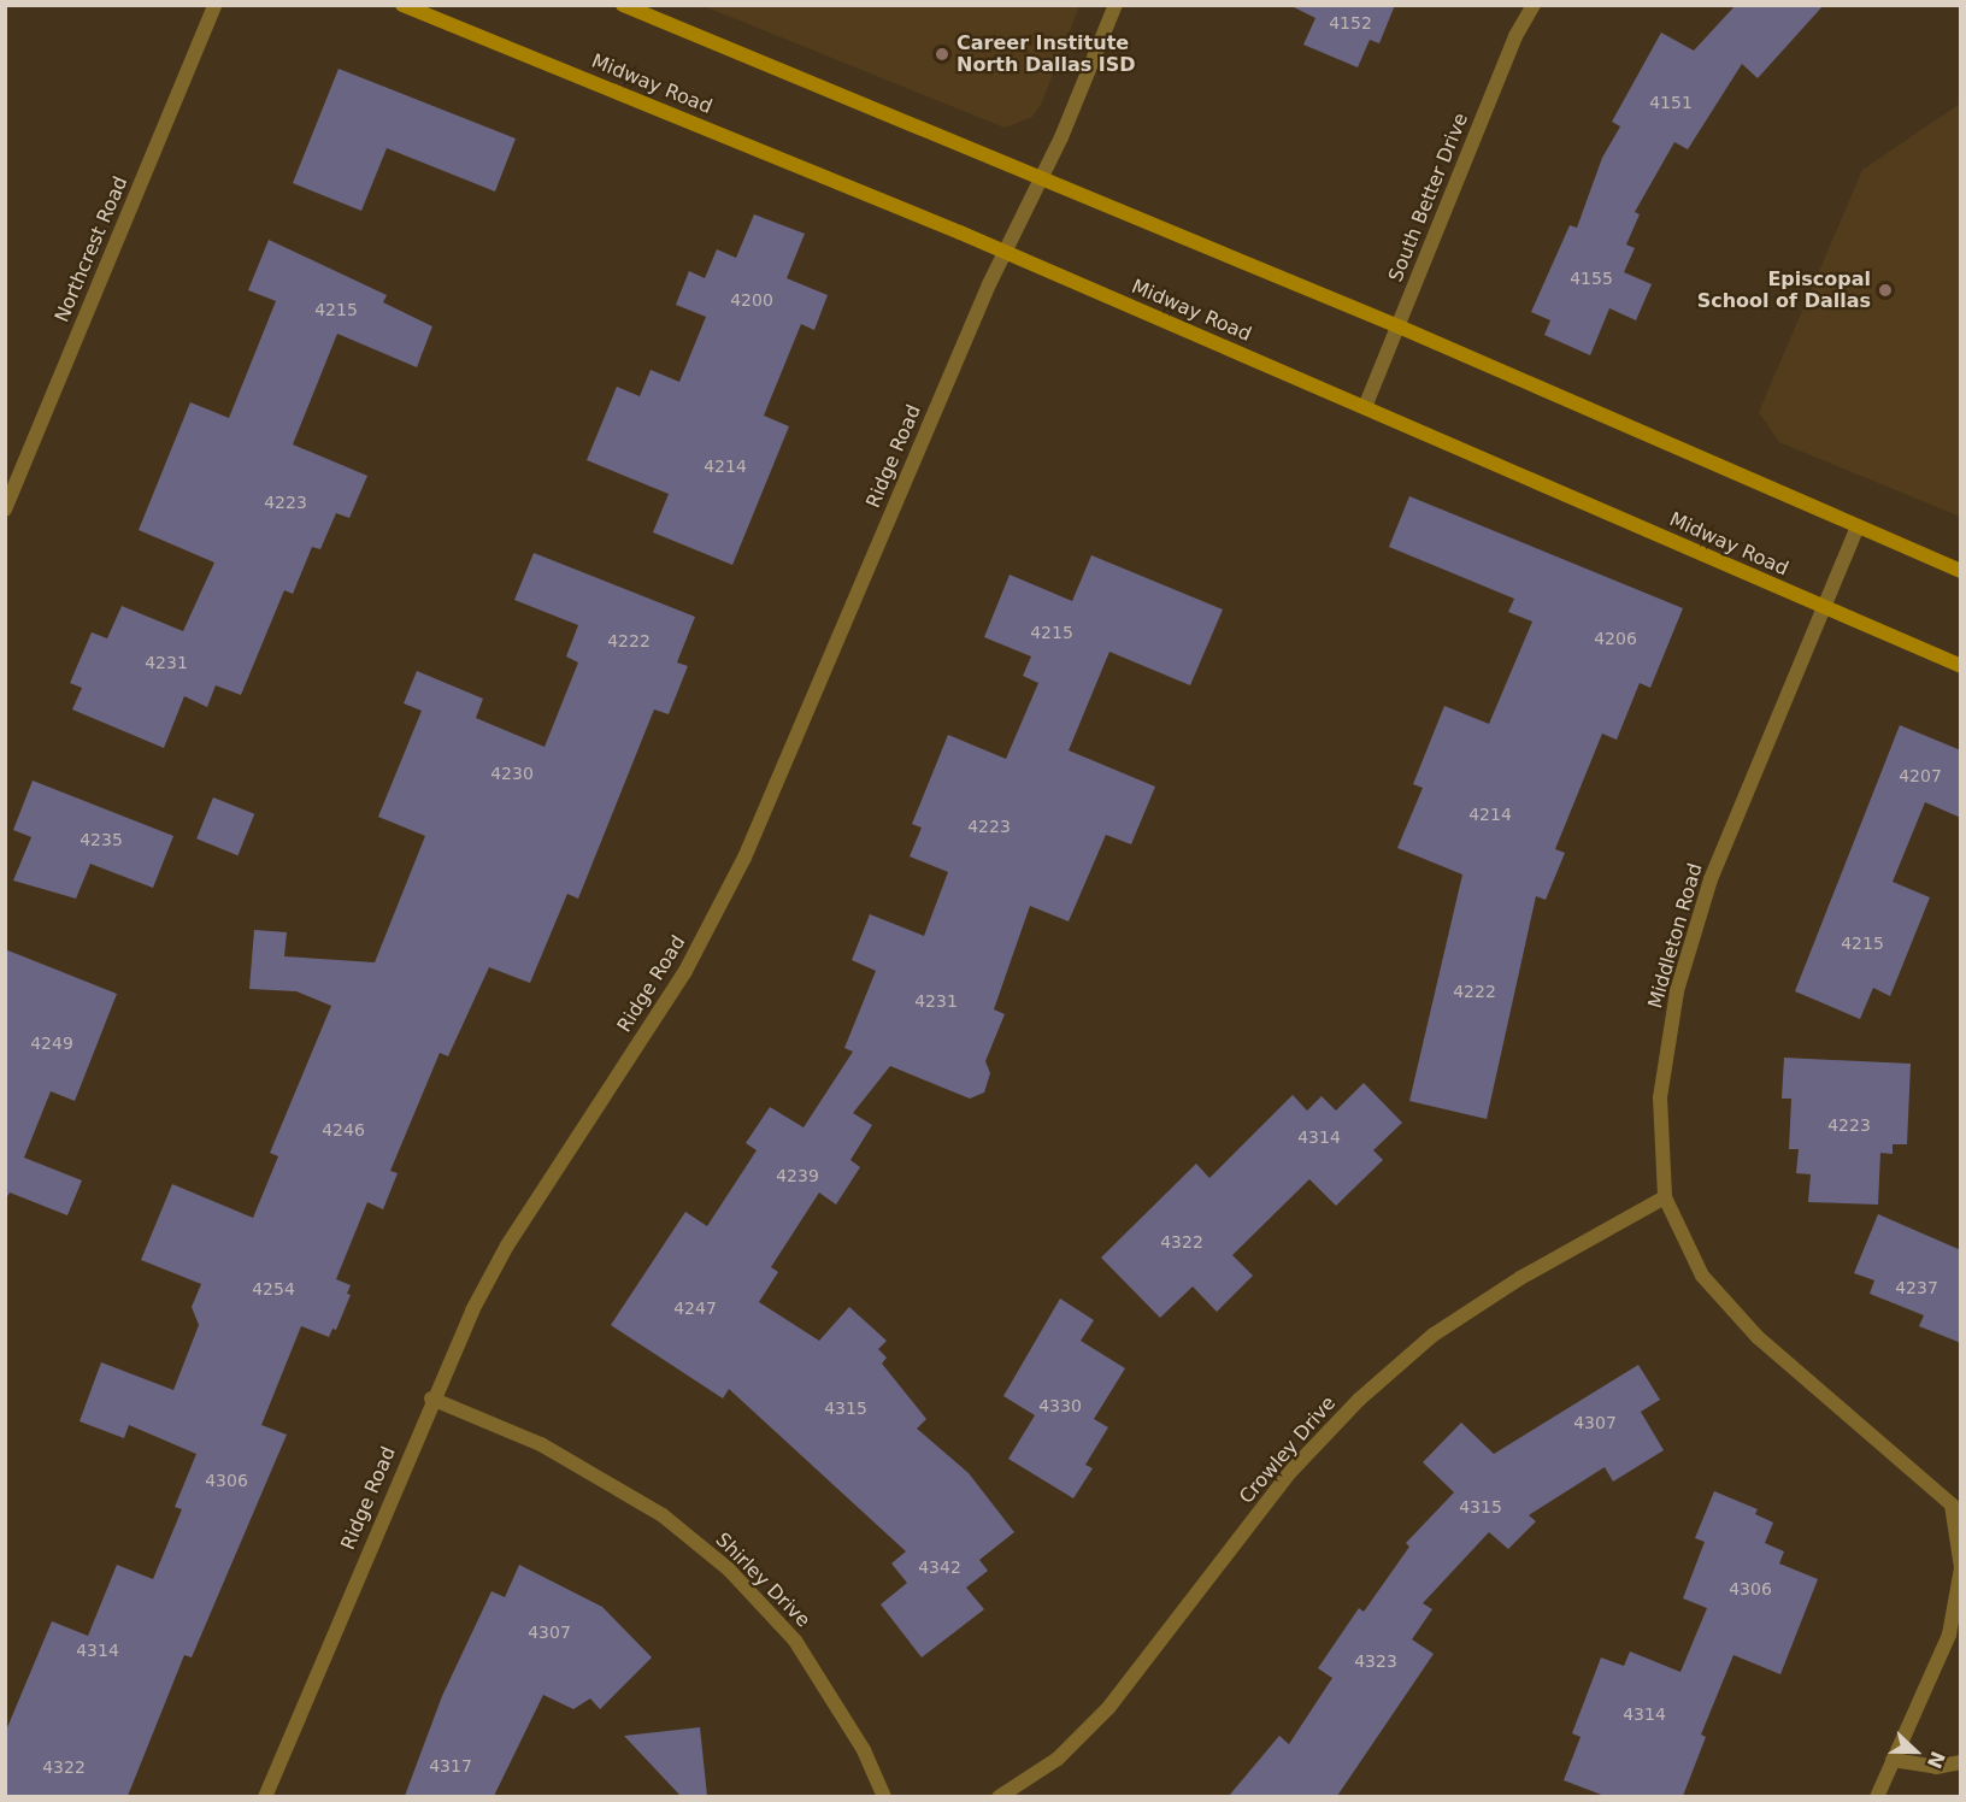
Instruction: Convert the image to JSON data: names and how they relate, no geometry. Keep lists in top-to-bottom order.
{
  "streets": {
    "main road": ["Midway Road"],
    "street": [
      "South Better Drive",
      "Northcrest Road",
      "Ridge Road",
      "Middleton Road",
      "Crowley Drive",
      "Shirley Drive"
    ]
  },
  "crossings": [
    ["Midway Road", "South Better Drive"],
    ["Midway Road", "Ridge Road"],
    ["Midway Road", "Middleton Road"],
    ["Ridge Road", "Shirley Drive"],
    ["Middleton Road", "Crowley Drive"]
  ],
  "places": ["Career Institute North Dallas ISD", "Episcopal School of Dallas"],
  "house_numbers": [
    "4152",
    "4151",
    "4155",
    "4200",
    "4215",
    "4214",
    "4223",
    "4215",
    "4206",
    "4222",
    "4231",
    "4230",
    "4207",
    "4214",
    "4223",
    "4235",
    "4215",
    "4222",
    "4231",
    "4249",
    "4223",
    "4246",
    "4314",
    "4239",
    "4322",
    "4237",
    "4254",
    "4247",
    "4330",
    "4315",
    "4307",
    "4306",
    "4315",
    "4342",
    "4306",
    "4307",
    "4314",
    "4323",
    "4314",
    "4317",
    "4322"
  ],
  "north": "right"
}
